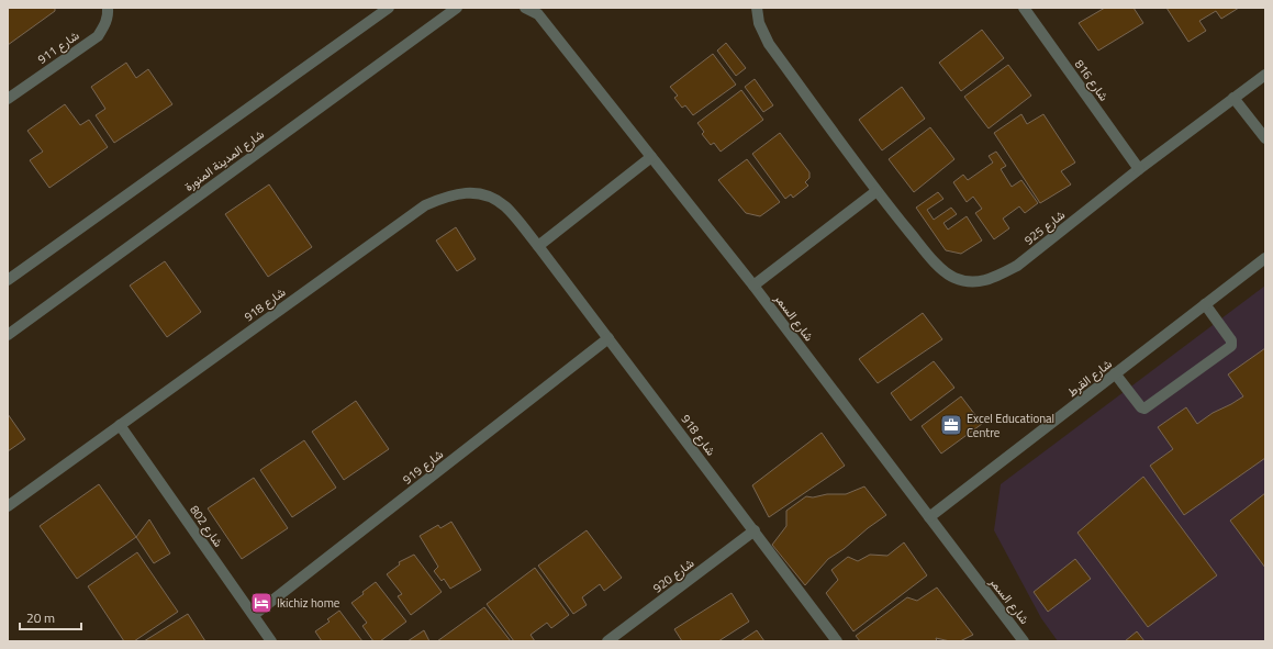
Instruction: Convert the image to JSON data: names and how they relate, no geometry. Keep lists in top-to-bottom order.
{
  "streets": {
    "street": [
      "شارع 911",
      "شارع 816",
      "شارع المدينة المنورة",
      "شارع 925",
      "شارع 918",
      "شارع السمر",
      "شارع القرط",
      "شارع 919",
      "شارع 802",
      "شارع 920"
    ]
  },
  "crossings": [
    ["شارع 816", "شارع 925"],
    ["شارع 918", "شارع 919"],
    ["شارع 918", "شارع 802"],
    ["شارع 918", "شارع 920"],
    ["شارع السمر", "شارع القرط"],
    ["شارع 919", "شارع 802"]
  ],
  "places": {
    "office": ["Excel Educational Centre"],
    "hotel": ["Ikichiz home"]
  },
  "scale_bar": "20 m"
}
